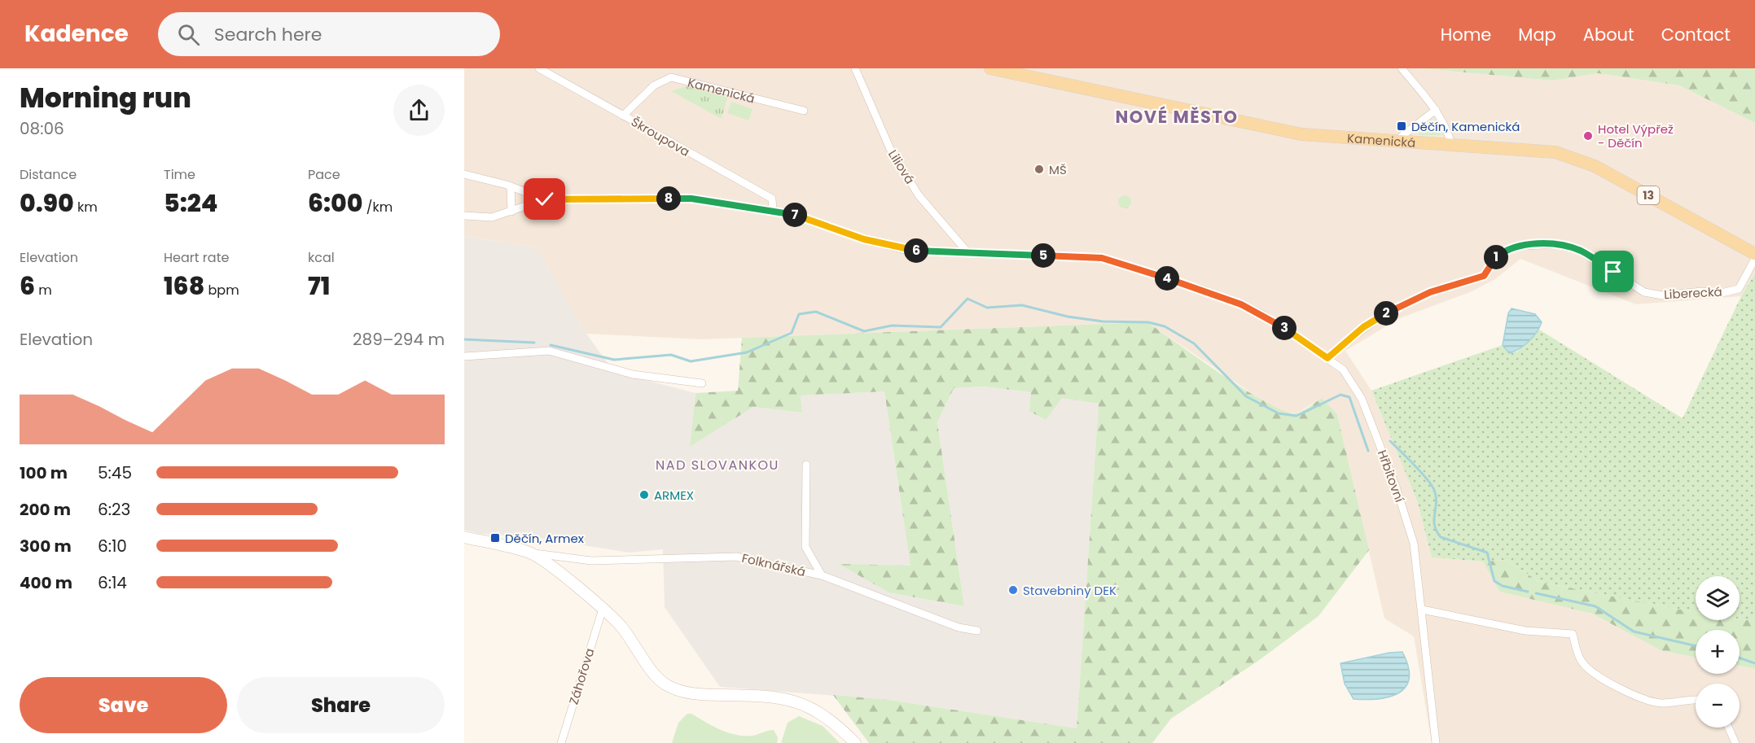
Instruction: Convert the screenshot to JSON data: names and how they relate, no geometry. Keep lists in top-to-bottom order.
{
  "streets": {
    "main road": ["Kamenická", "13"],
    "street": [
      "Škroupova",
      "Liliová",
      "Liberecká",
      "Hřbitovní",
      "Folknářská",
      "Záhořova"
    ]
  },
  "crossings": [
    ["Kamenická", "Škroupova"],
    ["Liberecká", "Hřbitovní"],
    ["Folknářská", "Záhořova"]
  ],
  "districts": ["NOVÉ MĚSTO", "NAD SLOVANKOU"],
  "places": {
    "transit": ["Děčín, Kamenická", "Děčín, Armex"],
    "other": [
      "Hotel Výpřež - Děčín",
      "MŠ",
      "ARMEX",
      "Stavebniny DEK"
    ]
  },
  "page": {
    "header": "Kadence",
    "search": "Search here",
    "nav": [
      "Home",
      "Map",
      "About",
      "Contact"
    ],
    "heading": ["Morning run", "08:06"],
    "stats": [
      ["Distance", "0.90 km"],
      ["Time", "5:24"],
      ["Pace", "6:00 /km"],
      ["Elevation", "6 m"],
      ["Heart rate", "168 bpm"],
      ["kcal", "71"]
    ],
    "pins": [
      "8",
      "7",
      "6",
      "5",
      "1",
      "4",
      "2",
      "3"
    ],
    "chart": ["Elevation", "289–294 m"],
    "list": [
      {
        "name": "100 m",
        "note": "5:45"
      },
      {
        "name": "200 m",
        "note": "6:23"
      },
      {
        "name": "300 m",
        "note": "6:10"
      },
      {
        "name": "400 m",
        "note": "6:14"
      }
    ],
    "map_buttons": ["+", "−"],
    "buttons": ["Save", "Share"]
  }
}
